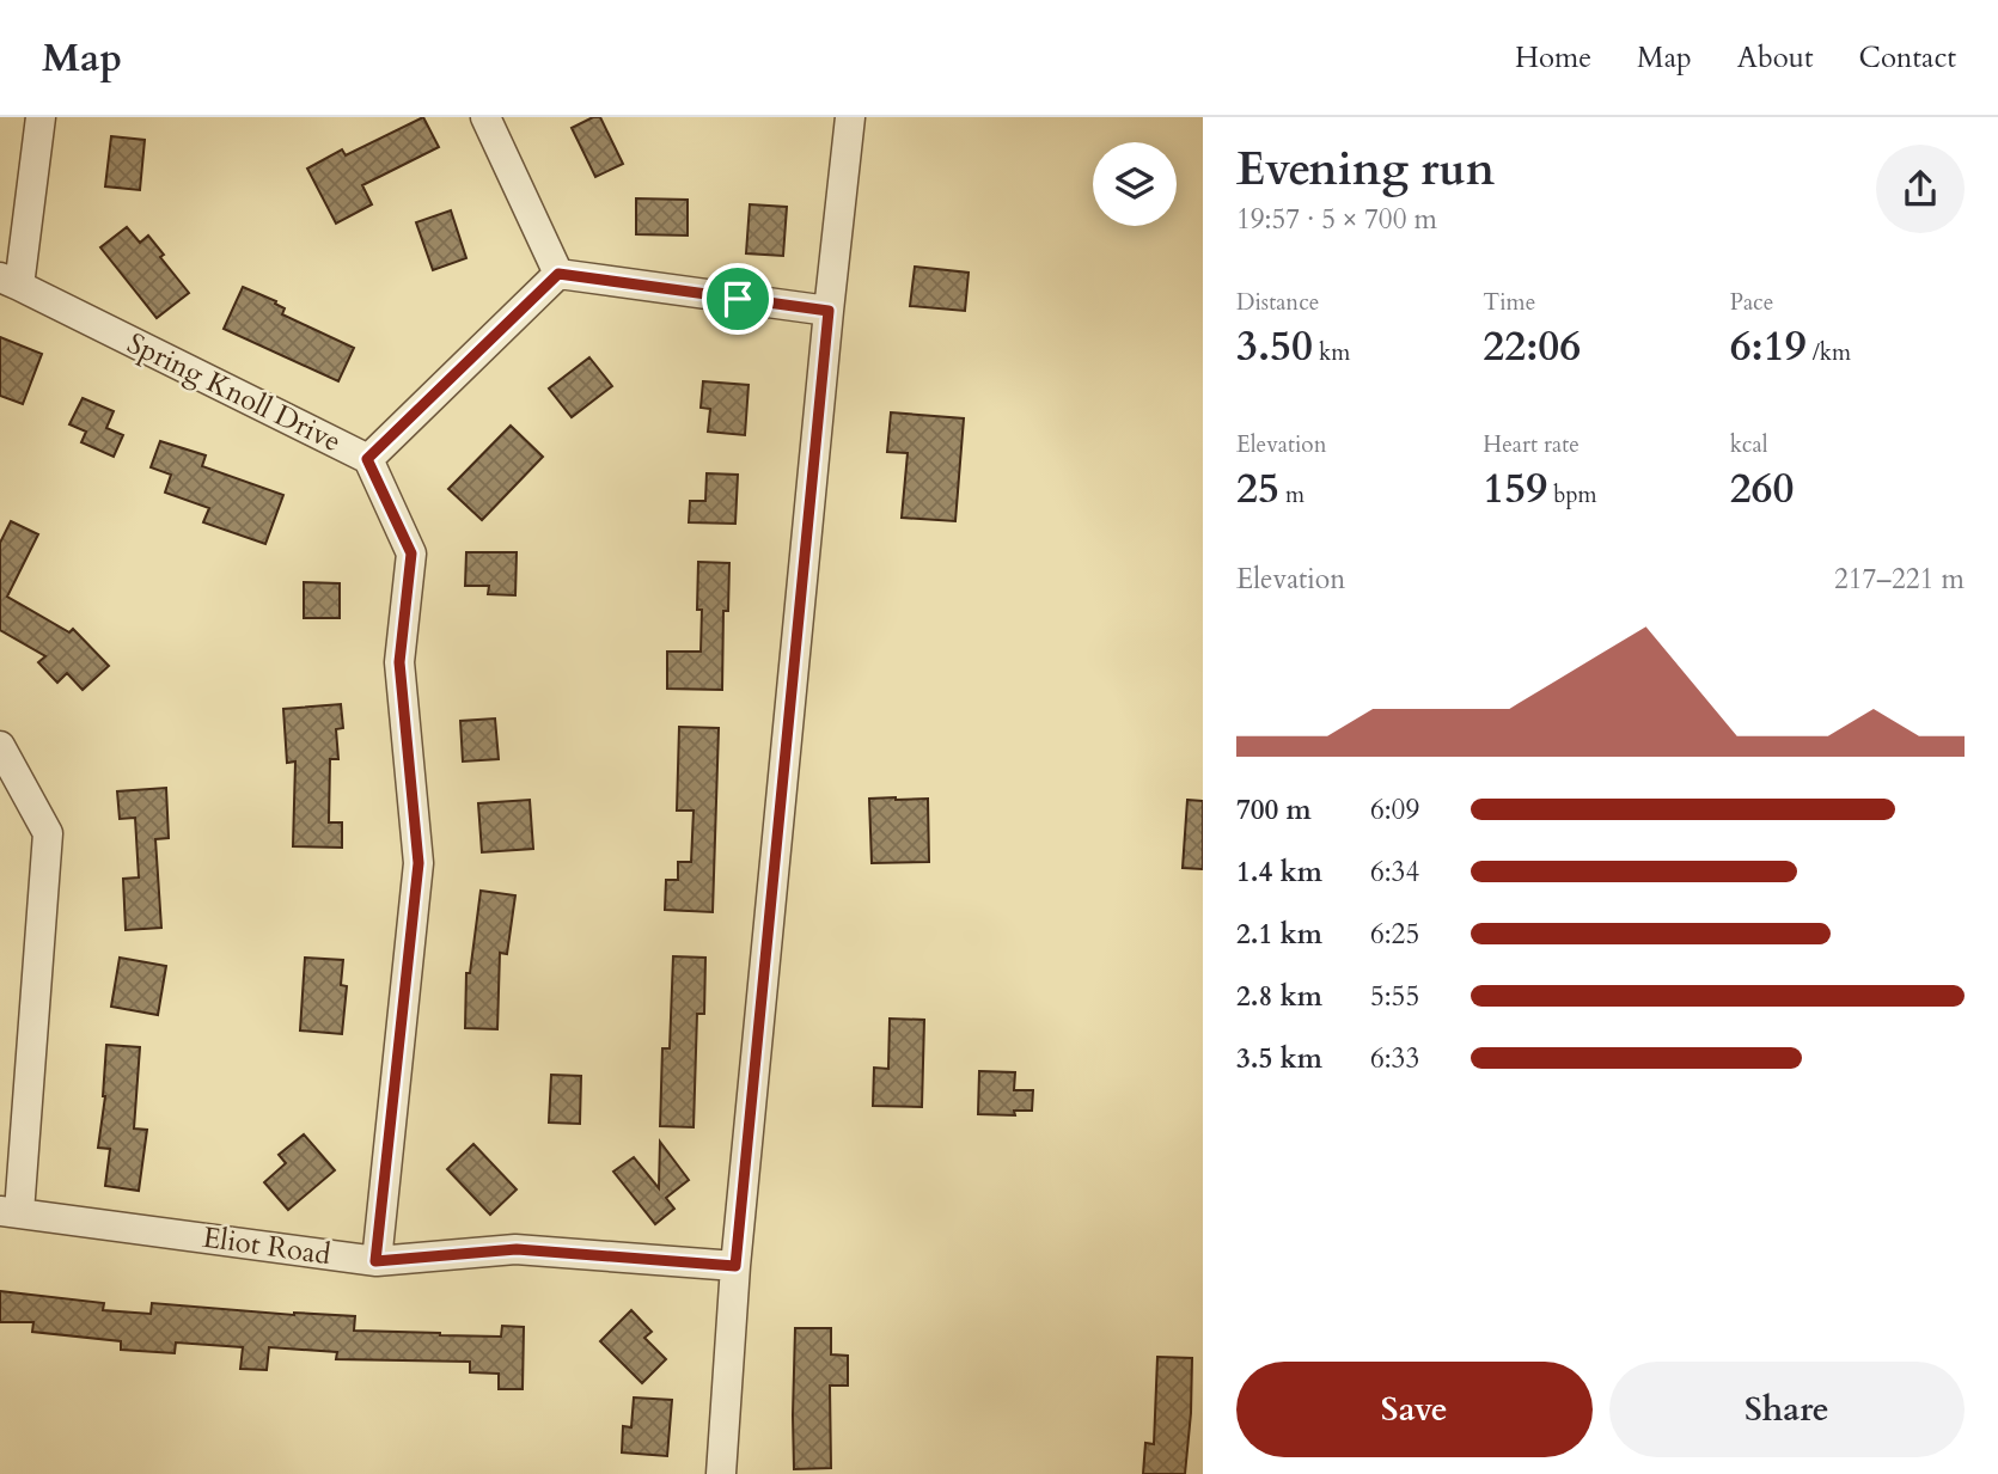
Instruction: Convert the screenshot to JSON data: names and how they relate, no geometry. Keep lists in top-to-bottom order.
{
  "streets": {
    "street": ["Spring Knoll Drive", "Eliot Road"]
  },
  "crossings": [
    ["Spring Knoll Drive", "Eliot Road"]
  ],
  "page": {
    "header": "Map",
    "nav": [
      "Home",
      "Map",
      "About",
      "Contact"
    ],
    "heading": ["Evening run", "19:57 · 5 × 700 m"],
    "stats": [
      ["Distance", "3.50 km"],
      ["Time", "22:06"],
      ["Pace", "6:19 /km"],
      ["Elevation", "25 m"],
      ["Heart rate", "159 bpm"],
      ["kcal", "260"]
    ],
    "chart": ["Elevation", "217–221 m"],
    "list": [
      {
        "name": "700 m",
        "note": "6:09"
      },
      {
        "name": "1.4 km",
        "note": "6:34"
      },
      {
        "name": "2.1 km",
        "note": "6:25"
      },
      {
        "name": "2.8 km",
        "note": "5:55"
      },
      {
        "name": "3.5 km",
        "note": "6:33"
      }
    ],
    "buttons": ["Save", "Share"]
  }
}
